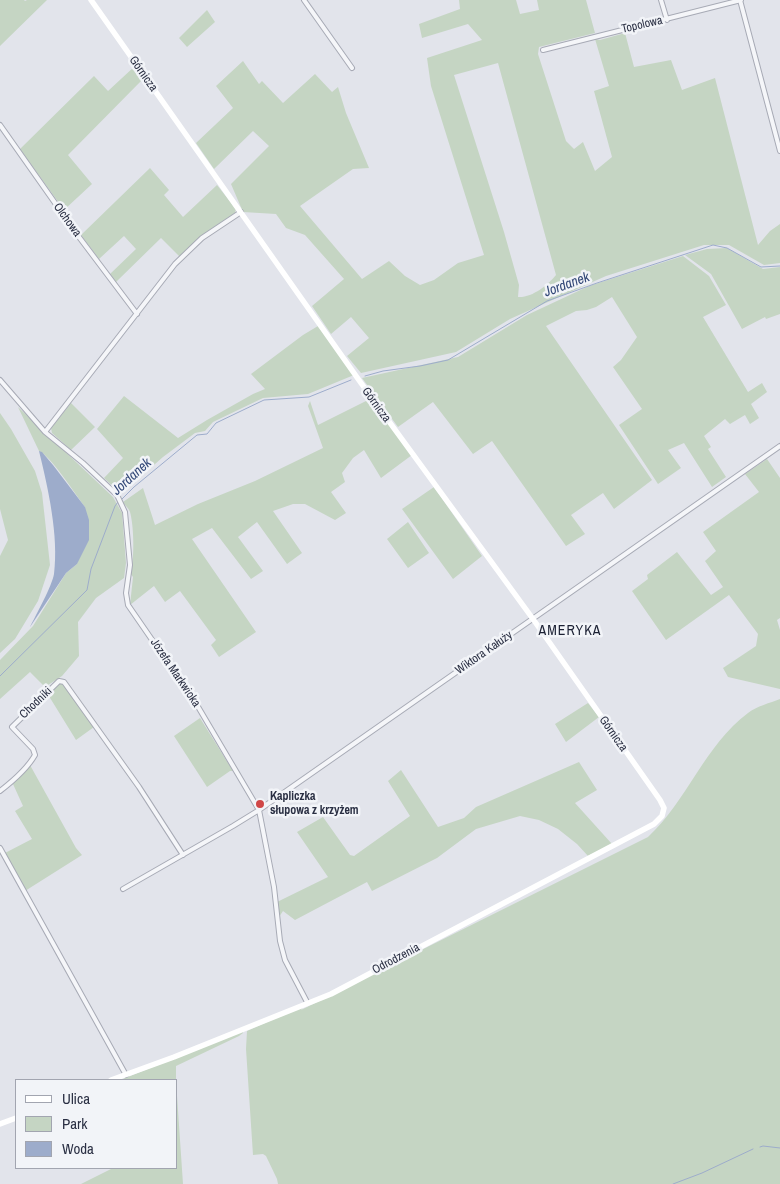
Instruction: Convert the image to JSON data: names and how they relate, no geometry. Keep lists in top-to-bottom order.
{
  "streets": {
    "street": [
      "Topolowa",
      "Górnicza",
      "Olchowa",
      "Wiktora Kałuży",
      "Józefa Markwioka",
      "Chodniki",
      "Odrodzenia"
    ]
  },
  "crossings": [
    ["Górnicza", "Wiktora Kałuży"],
    ["Górnicza", "Odrodzenia"],
    ["Wiktora Kałuży", "Józefa Markwioka"],
    ["Wiktora Kałuży", "Chodniki"],
    ["Józefa Markwioka", "Odrodzenia"]
  ],
  "districts": ["AMERYKA"],
  "water": ["Jordanek"],
  "places": ["Kapliczka słupowa z krzyżem"],
  "legend": ["Ulica", "Park", "Woda"]
}
